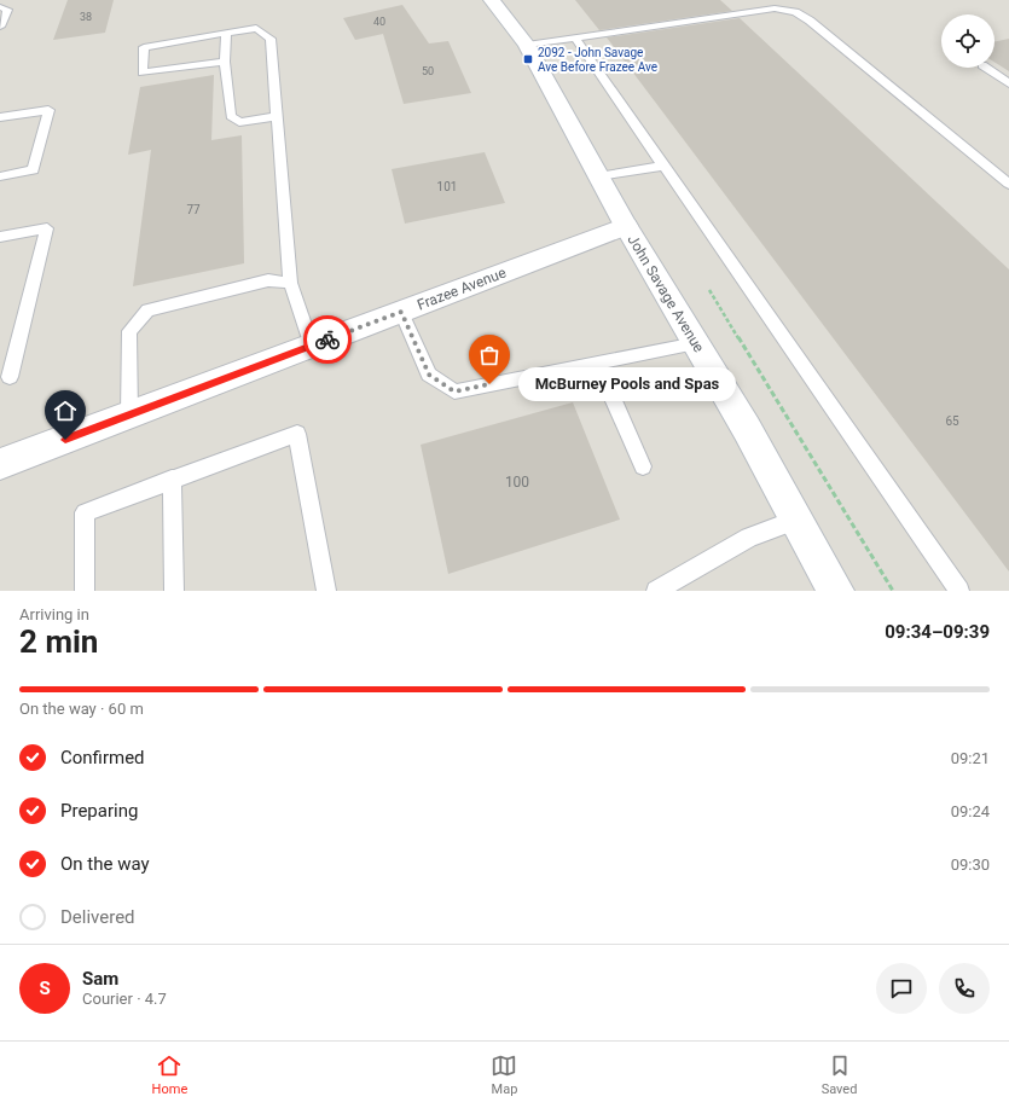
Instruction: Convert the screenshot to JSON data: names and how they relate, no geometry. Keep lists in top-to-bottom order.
{
  "streets": {
    "main road": ["Frazee Avenue", "John Savage Avenue"]
  },
  "crossings": [
    ["Frazee Avenue", "John Savage Avenue"]
  ],
  "places": {
    "transit": ["2092 - John Savage Ave Before Frazee Ave"],
    "other": ["McBurney Pools and Spas"]
  },
  "house_numbers": [
    "38",
    "40",
    "50",
    "101",
    "77",
    "65",
    "100"
  ],
  "page": {
    "bubble": "McBurney Pools and Spas",
    "heading": ["2 min", "Arriving in", "09:34–09:39"],
    "panel": ["Sam", "Courier · 4.7"],
    "bar": "On the way · 60 m",
    "list": [
      ["Confirmed", "09:21"],
      ["Preparing", "09:24"],
      ["On the way", "09:30"],
      "Delivered"
    ],
    "round": "S",
    "tabs": ["Home", "Map", "Saved"]
  }
}
